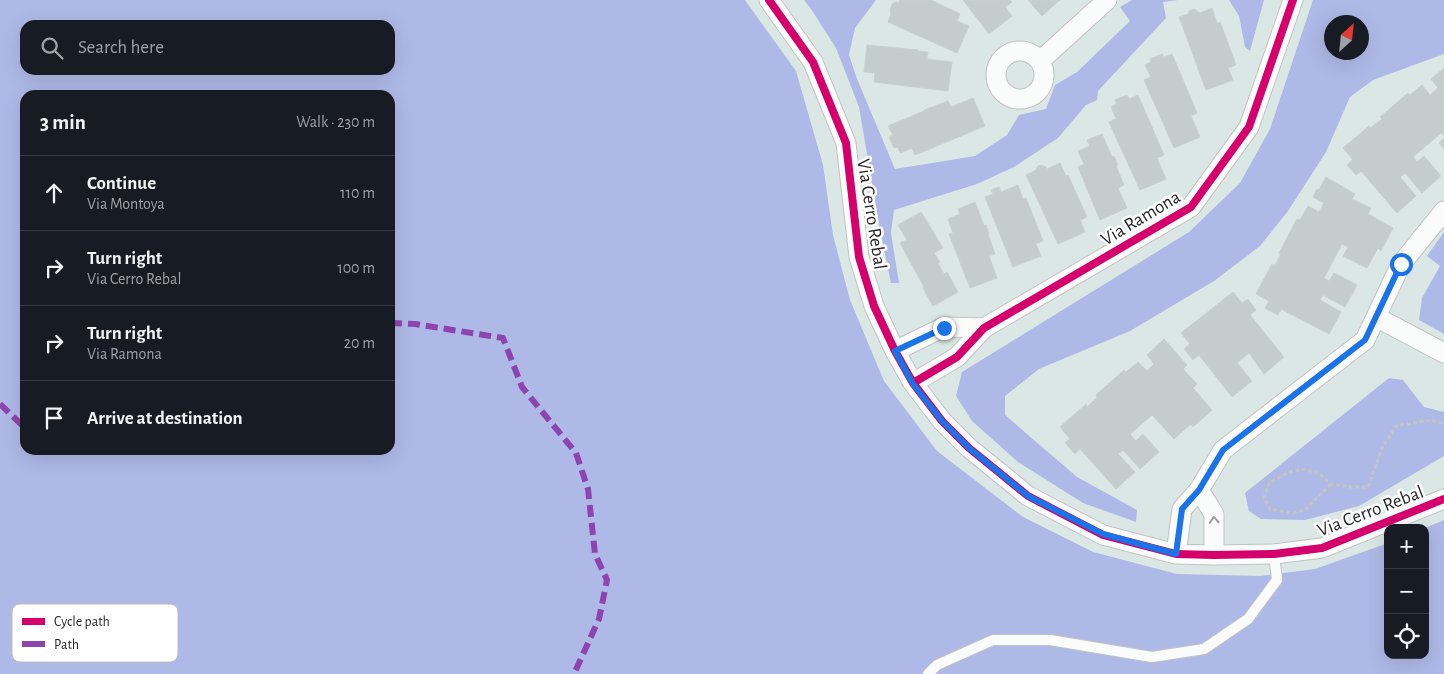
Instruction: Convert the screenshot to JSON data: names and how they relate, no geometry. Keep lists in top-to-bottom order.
{
  "streets": {
    "street": ["Via Cerro Rebal", "Via Ramona"]
  },
  "crossings": [
    ["Via Cerro Rebal", "Via Ramona"]
  ],
  "legend": ["Cycle path", "Path"],
  "north": "top right",
  "page": {
    "search": "Search here",
    "heading": ["3 min", "Walk · 230 m"],
    "list": [
      ["Continue", "Via Montoya", "110 m"],
      ["Turn right", "Via Cerro Rebal", "100 m"],
      ["Turn right", "Via Ramona", "20 m"],
      "Arrive at destination"
    ],
    "map_buttons": ["+", "−"]
  }
}
